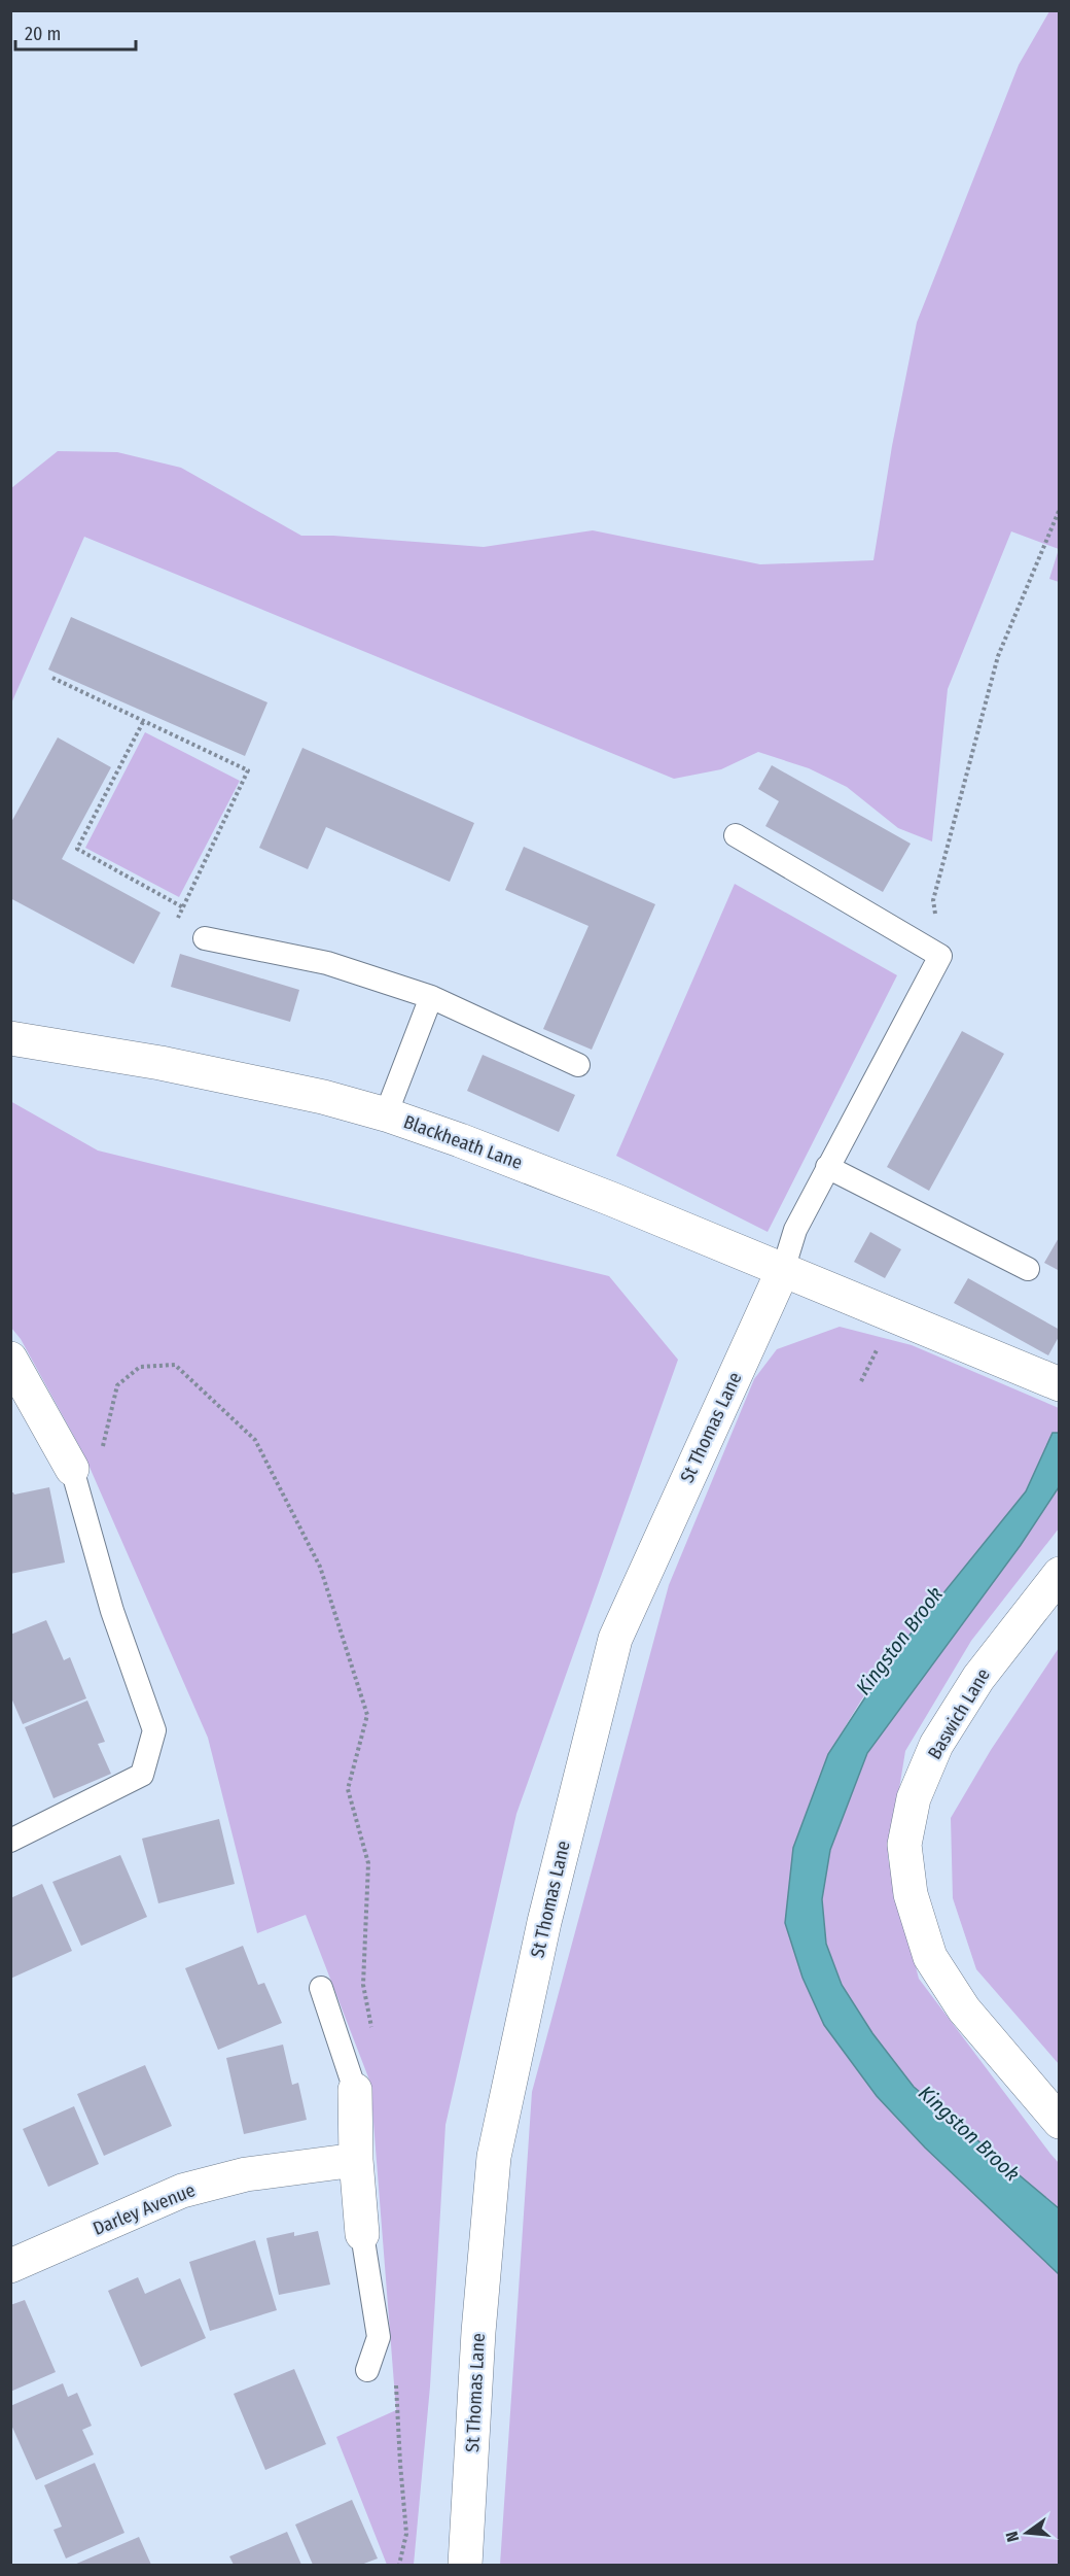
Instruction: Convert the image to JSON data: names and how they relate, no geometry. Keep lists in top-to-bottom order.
{
  "streets": {
    "street": [
      "Blackheath Lane",
      "St Thomas Lane",
      "Baswich Lane",
      "Darley Avenue"
    ]
  },
  "crossings": [
    ["Blackheath Lane", "St Thomas Lane"]
  ],
  "water": ["Kingston Brook"],
  "scale_bar": "20 m",
  "north": "left"
}
